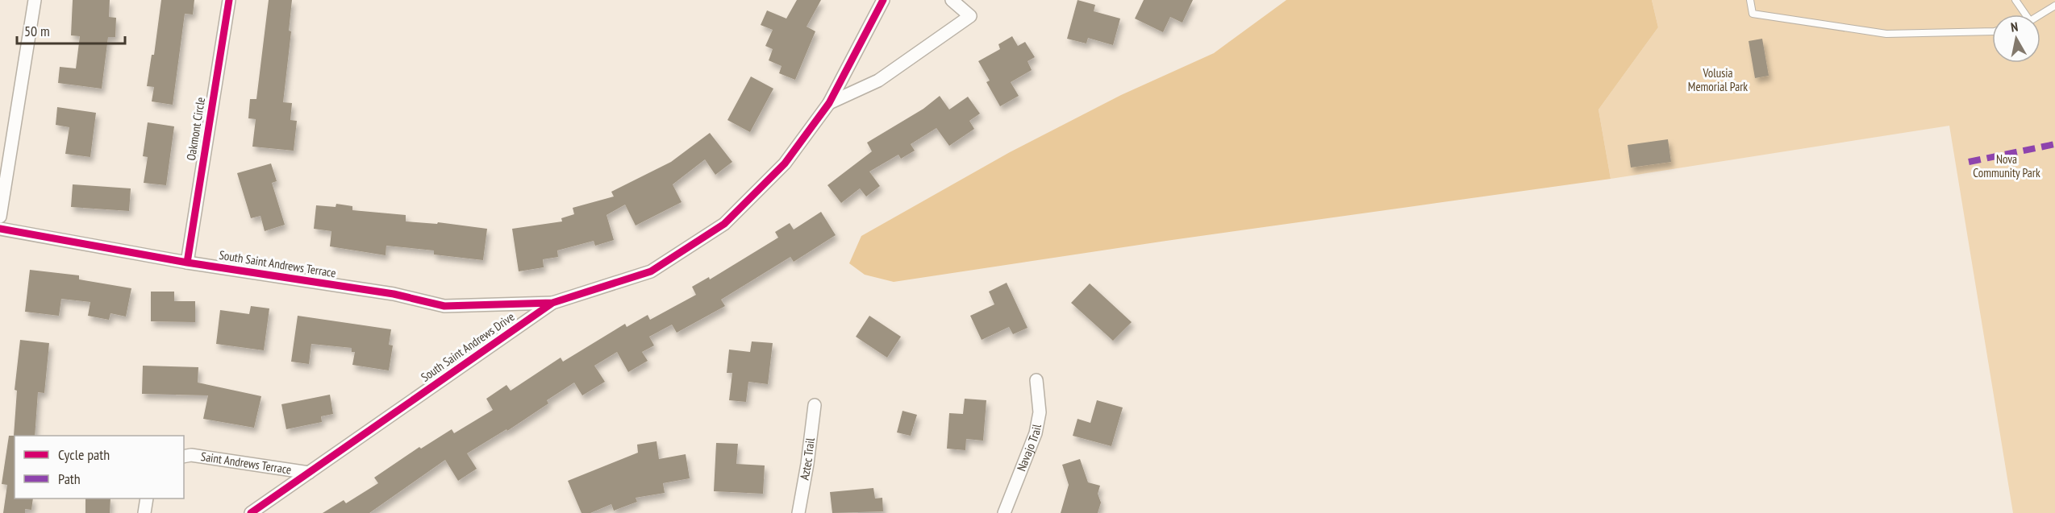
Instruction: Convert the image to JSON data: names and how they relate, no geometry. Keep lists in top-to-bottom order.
{
  "streets": {
    "street": [
      "Oakmont Circle",
      "South Saint Andrews Terrace",
      "South Saint Andrews Drive",
      "Navajo Trail",
      "Aztec Trail",
      "Saint Andrews Terrace"
    ]
  },
  "crossings": [
    ["Oakmont Circle", "South Saint Andrews Terrace"],
    ["South Saint Andrews Terrace", "South Saint Andrews Drive"],
    ["South Saint Andrews Drive", "Saint Andrews Terrace"]
  ],
  "parks": ["Volusia Memorial Park", "Nova Community Park"],
  "legend": ["Cycle path", "Path"],
  "scale_bar": "50 m",
  "north": "top"
}
